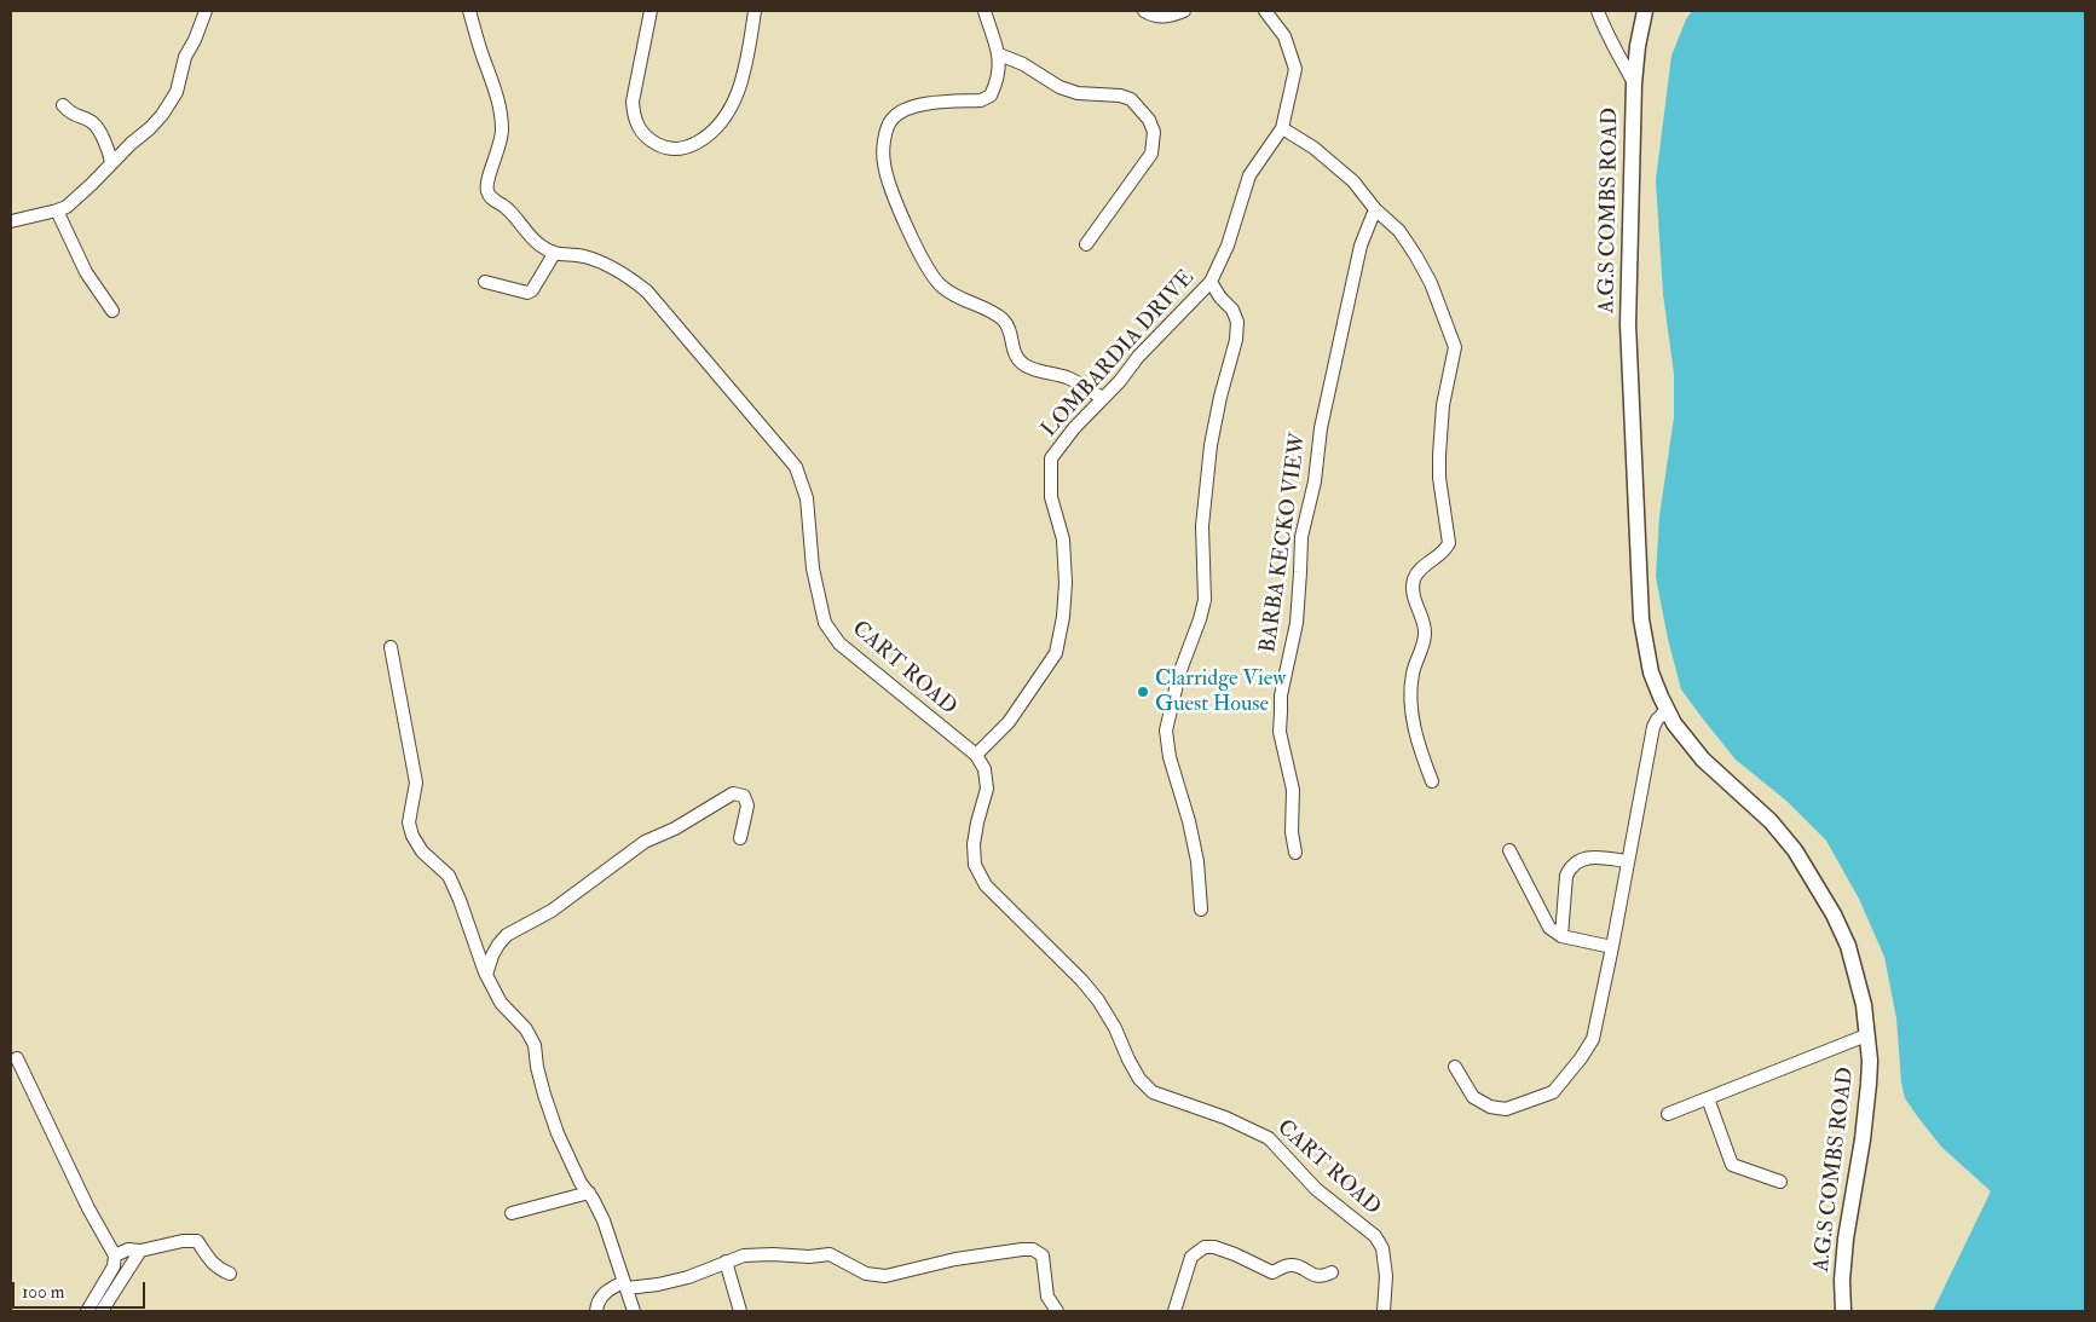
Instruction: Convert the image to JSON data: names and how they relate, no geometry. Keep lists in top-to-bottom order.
{
  "streets": {
    "main road": ["A.G.S COMBS ROAD"],
    "street": ["LOMBARDIA DRIVE", "BARBA KECKO VIEW", "CART ROAD"]
  },
  "crossings": [
    ["LOMBARDIA DRIVE", "CART ROAD"]
  ],
  "places": ["Clarridge View Guest House"],
  "scale_bar": "100 m"
}
